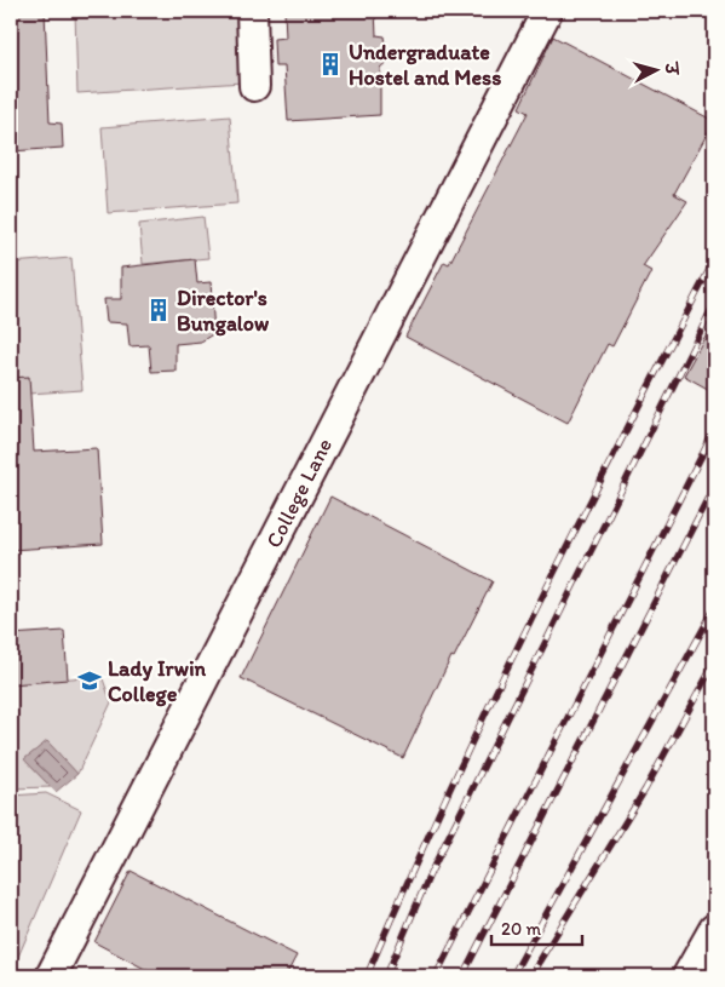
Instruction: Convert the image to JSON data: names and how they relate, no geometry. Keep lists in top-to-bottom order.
{
  "streets": {
    "street": ["College Lane"]
  },
  "places": {
    "building": ["Undergraduate Hostel and Mess", "Director's Bungalow"],
    "school or university": ["Lady Irwin College"]
  },
  "scale_bar": "20 m",
  "north": "right"
}
